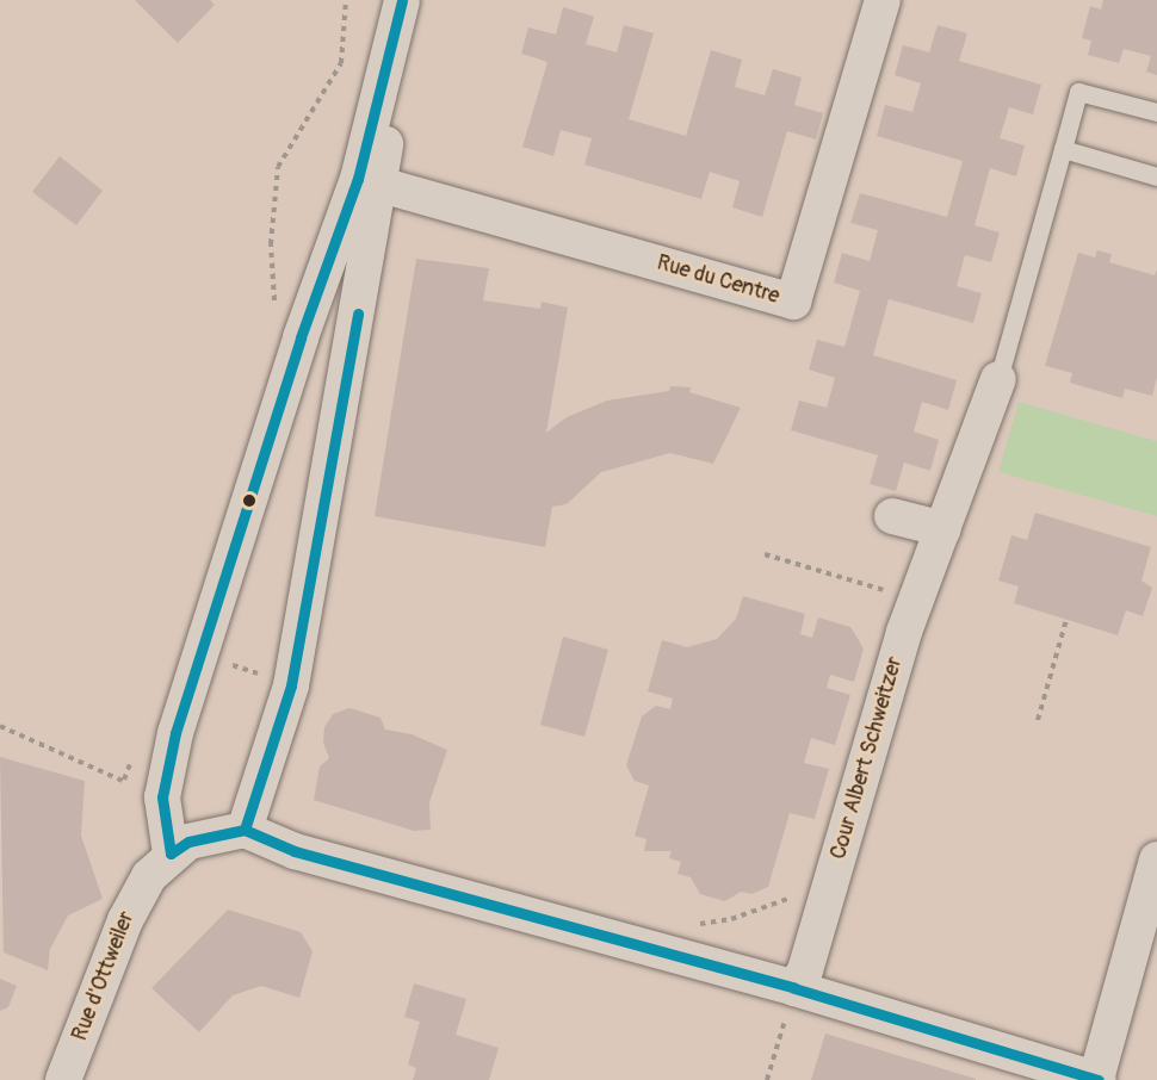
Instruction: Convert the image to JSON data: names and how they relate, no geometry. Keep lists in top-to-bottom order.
{
  "streets": {
    "street": ["Rue du Centre", "Cour Albert Schweitzer", "Rue d'Ottweiler"]
  }
}
